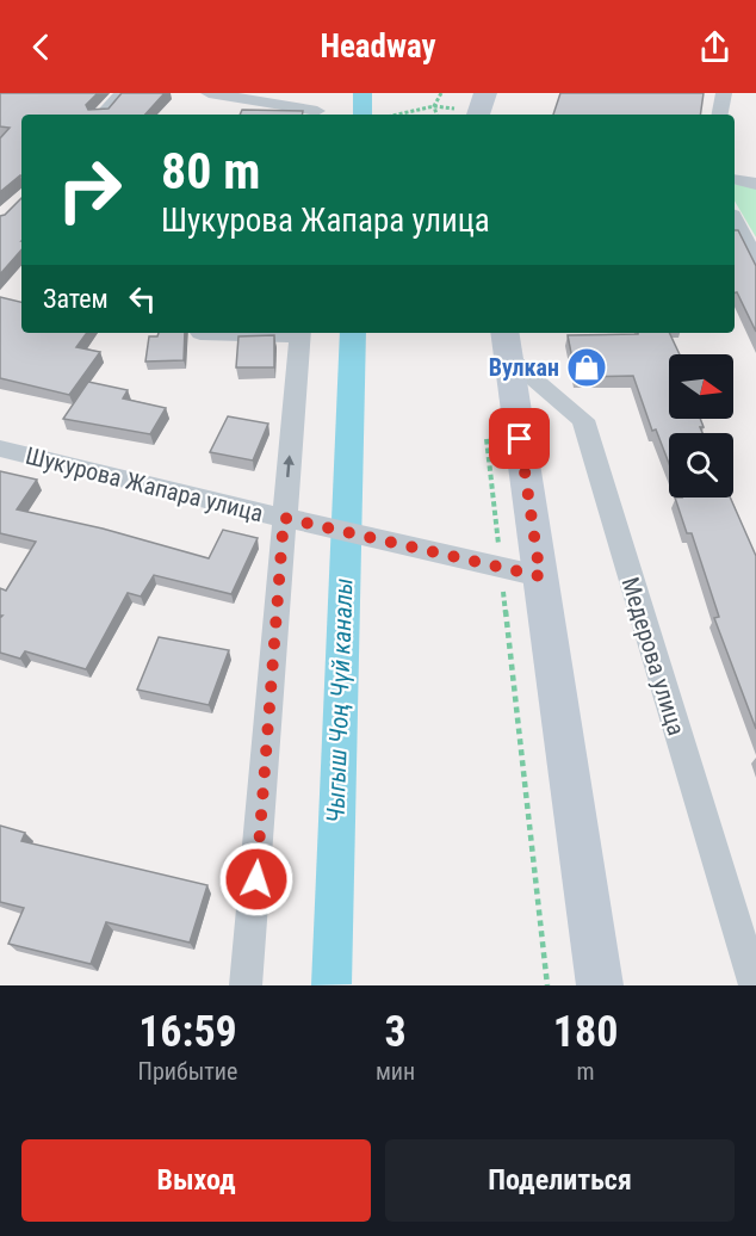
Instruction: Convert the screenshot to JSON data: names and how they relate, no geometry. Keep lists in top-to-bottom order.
{
  "streets": {
    "main road": ["Медерова улица"],
    "street": ["Шукурова Жапара улица"]
  },
  "crossings": [
    ["Шукурова Жапара улица", "Медерова улица"]
  ],
  "water": ["Чыгыш Чоң Чүй каналы"],
  "places": {
    "shop": ["Вулкан"]
  },
  "north": "right",
  "page": {
    "header": "Headway",
    "turn": ["80 m", "Шукурова Жапара улица"],
    "then": "Затем",
    "eta": [
      "16:59",
      "Прибытие",
      "3",
      "мин",
      "180",
      "m"
    ],
    "buttons": ["Выход", "Поделиться"]
  }
}
